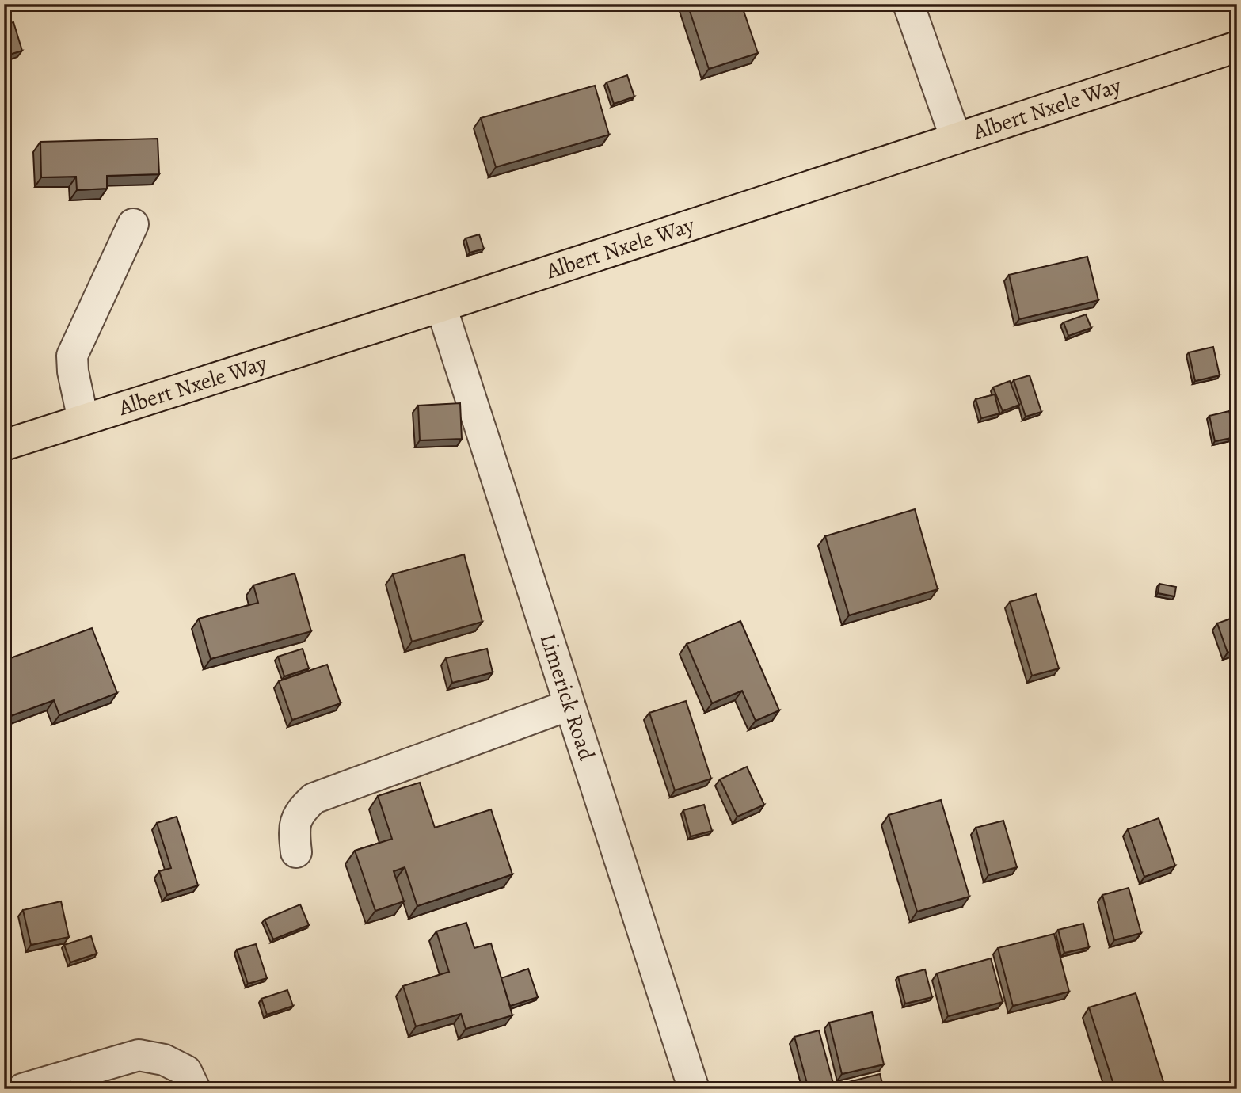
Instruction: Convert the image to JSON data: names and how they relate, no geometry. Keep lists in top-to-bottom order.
{
  "streets": {
    "main road": ["Albert Nxele Way"],
    "street": ["Limerick Road"]
  },
  "crossings": [
    ["Albert Nxele Way", "Limerick Road"]
  ]
}
